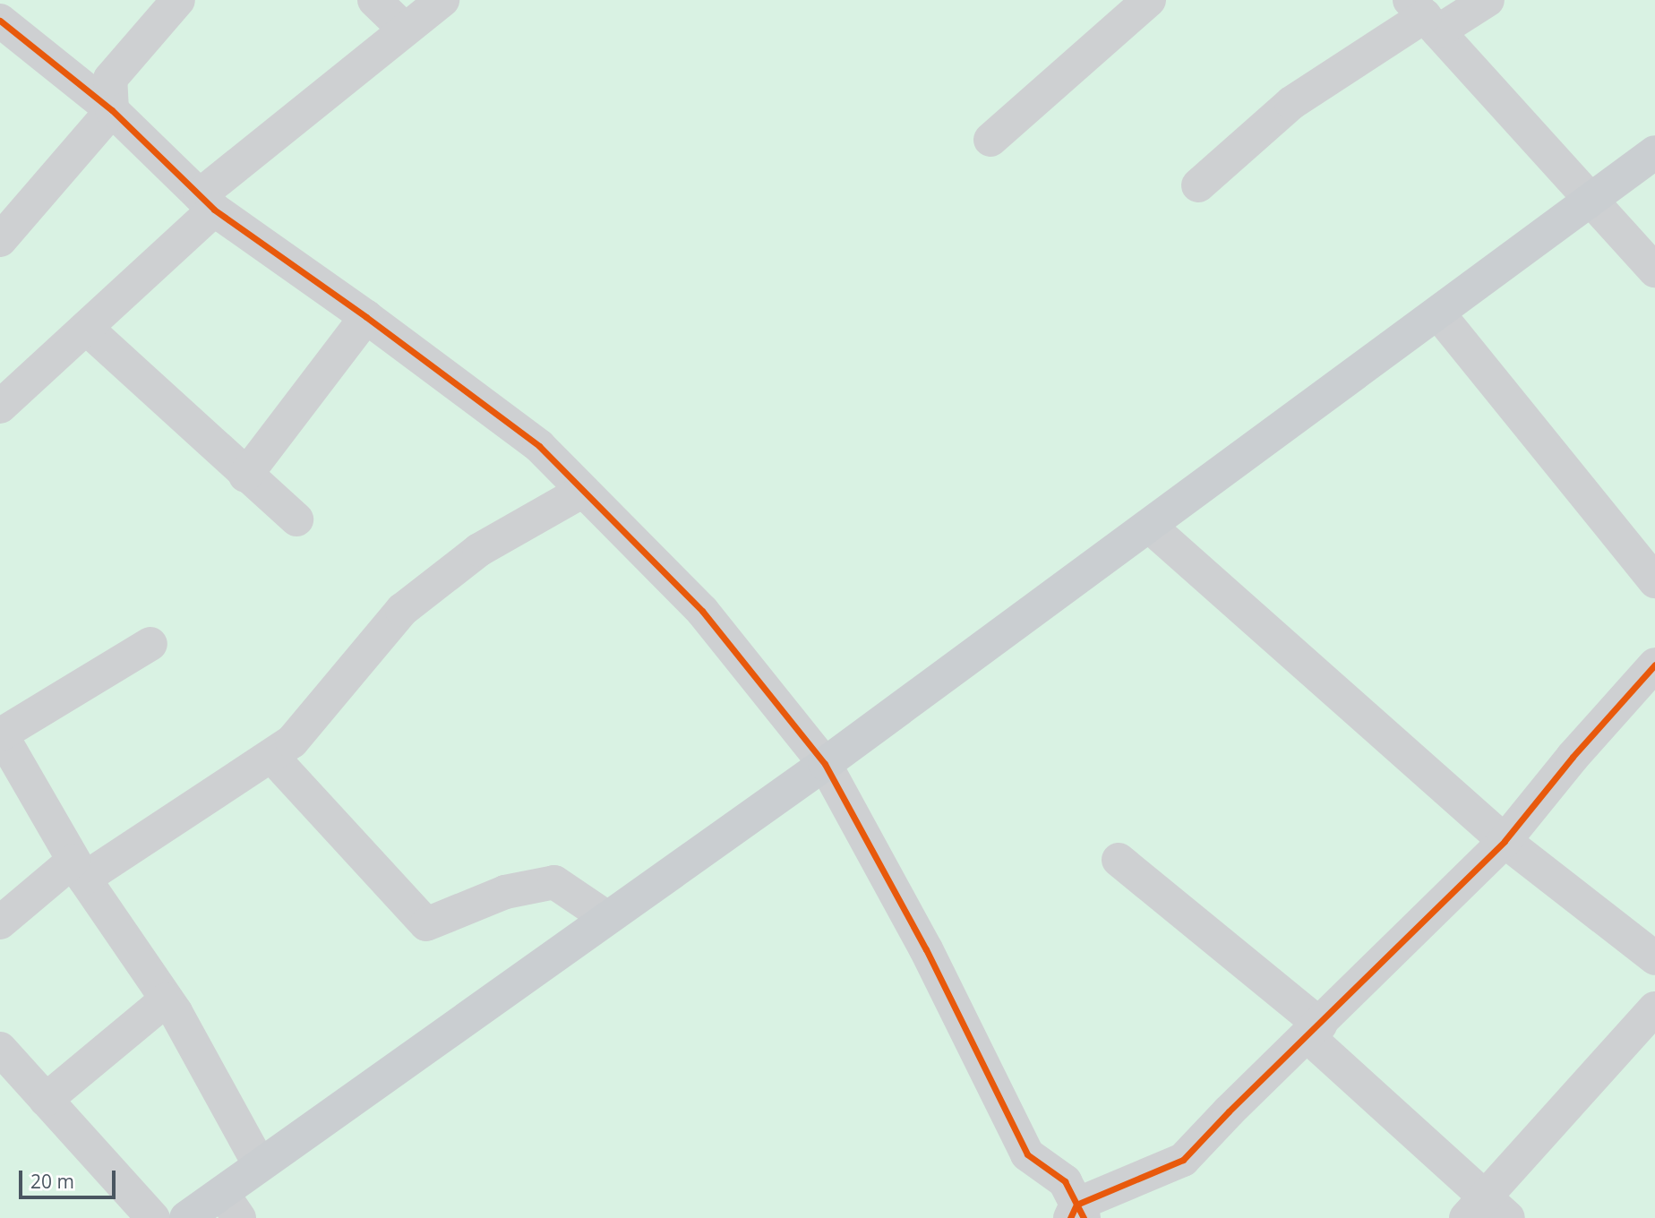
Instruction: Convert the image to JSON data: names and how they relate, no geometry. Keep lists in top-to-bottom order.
{
  "scale_bar": "20 m"
}
